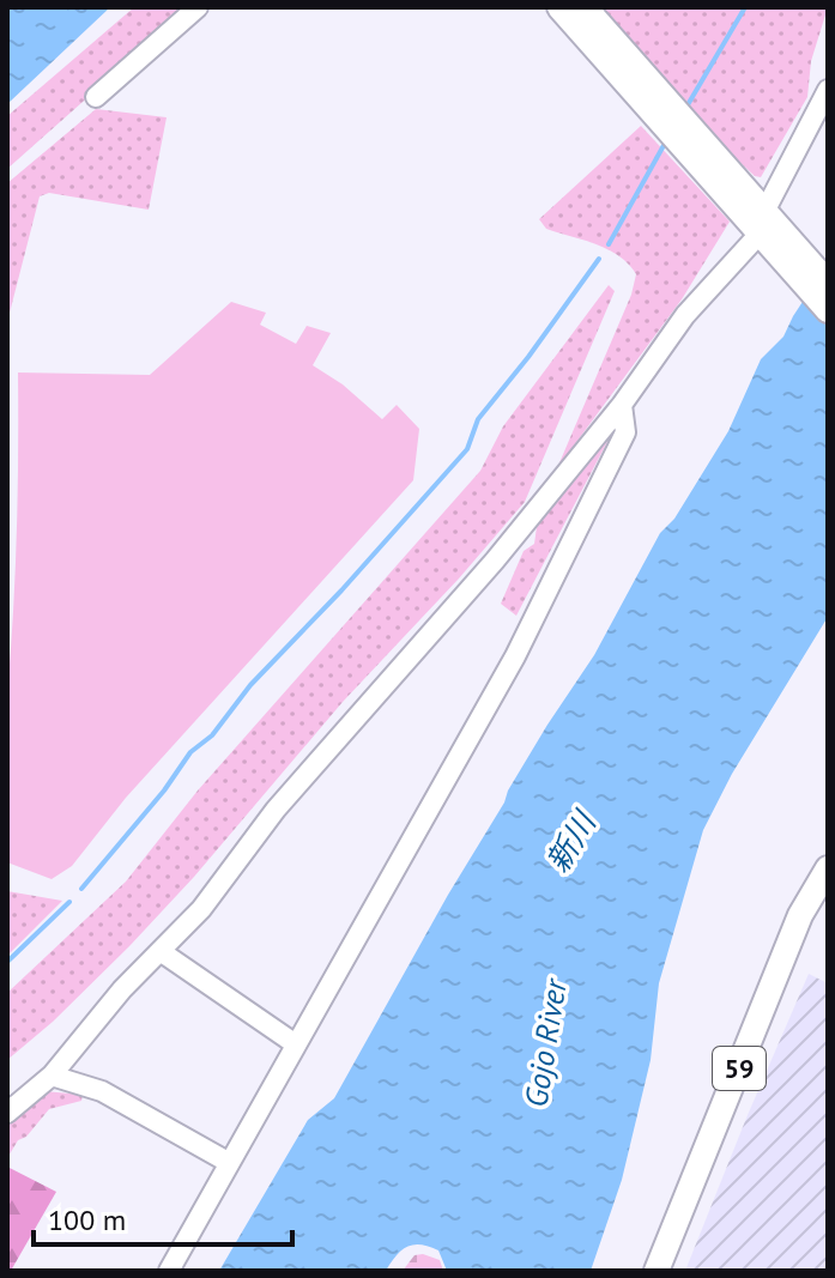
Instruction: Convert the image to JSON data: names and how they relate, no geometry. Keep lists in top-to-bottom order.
{
  "streets": {
    "main road": ["59"]
  },
  "water": ["新川", "Gojo River"],
  "scale_bar": "100 m"
}
